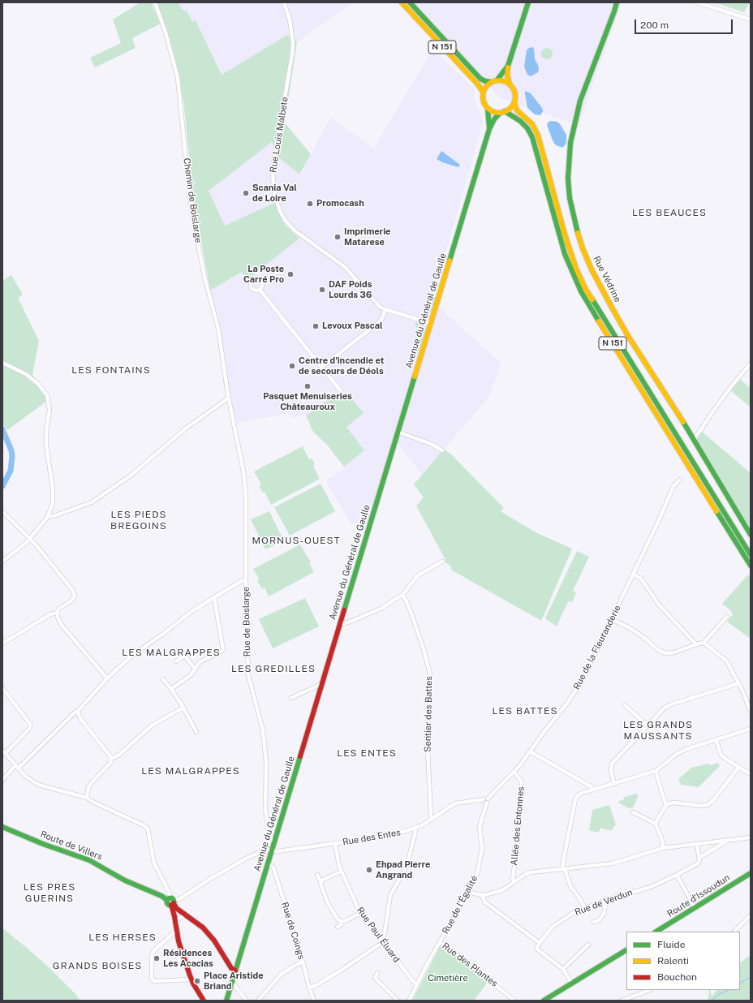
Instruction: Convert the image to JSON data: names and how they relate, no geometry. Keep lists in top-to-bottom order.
{
  "streets": {
    "main road": [
      "N 151",
      "Rue Védrine",
      "Avenue du Général de Gaulle",
      "Route de Villers",
      "Route d'Issoudun"
    ],
    "street": [
      "Rue Louis Malbete",
      "Chemin de Boislarge",
      "Rue de Boislarge",
      "Rue de la Fleuranderie",
      "Sentier des Battes",
      "Allée des Entonnes",
      "Rue des Entes",
      "Rue de Verdun",
      "Rue de l'Égalité",
      "Rue de Coings",
      "Rue Paul Éluard",
      "Rue des Plantes"
    ]
  },
  "crossings": [
    ["N 151", "Avenue du Général de Gaulle"],
    ["Rue Louis Malbete", "Avenue du Général de Gaulle"],
    ["Chemin de Boislarge", "Rue de Boislarge"],
    ["Avenue du Général de Gaulle", "Rue de Boislarge"],
    ["Avenue du Général de Gaulle", "Rue des Entes"],
    ["Avenue du Général de Gaulle", "Rue de Coings"],
    ["Rue de la Fleuranderie", "Allée des Entonnes"],
    ["Rue de la Fleuranderie", "Rue des Entes"],
    ["Rue de la Fleuranderie", "Rue de l'Égalité"],
    ["Sentier des Battes", "Rue des Entes"],
    ["Rue des Entes", "Route de Villers"],
    ["Rue des Entes", "Rue de l'Égalité"],
    ["Rue des Entes", "Rue Paul Éluard"],
    ["Rue de l'Égalité", "Rue Paul Éluard"],
    ["Rue de l'Égalité", "Rue des Plantes"]
  ],
  "districts": [
    "LES BEAUCES",
    "LES FONTAINS",
    "LES PIEDS BREGOINS",
    "MORNUS-OUEST",
    "LES MALGRAPPES",
    "LES GREDILLES",
    "LES BATTES",
    "LES GRANDS MAUSSANTS",
    "LES ENTES",
    "LES MALGRAPPES",
    "LES PRES GUERINS",
    "LES HERSES",
    "GRANDS BOISES"
  ],
  "parks": ["Cimetière"],
  "places": [
    "Scania Val de Loire",
    "Promocash",
    "Imprimerie Matarese",
    "La Poste Carré Pro",
    "DAF Poids Lourds 36",
    "Levoux Pascal",
    "Centre d'incendie et de secours de Déols",
    "Pasquet Menuiseries Châteauroux",
    "Ehpad Pierre Angrand",
    "Résidences Les Acacias",
    "Place Aristide Briand"
  ],
  "legend": ["Fluide", "Ralenti", "Bouchon"],
  "scale_bar": "200 m"
}
